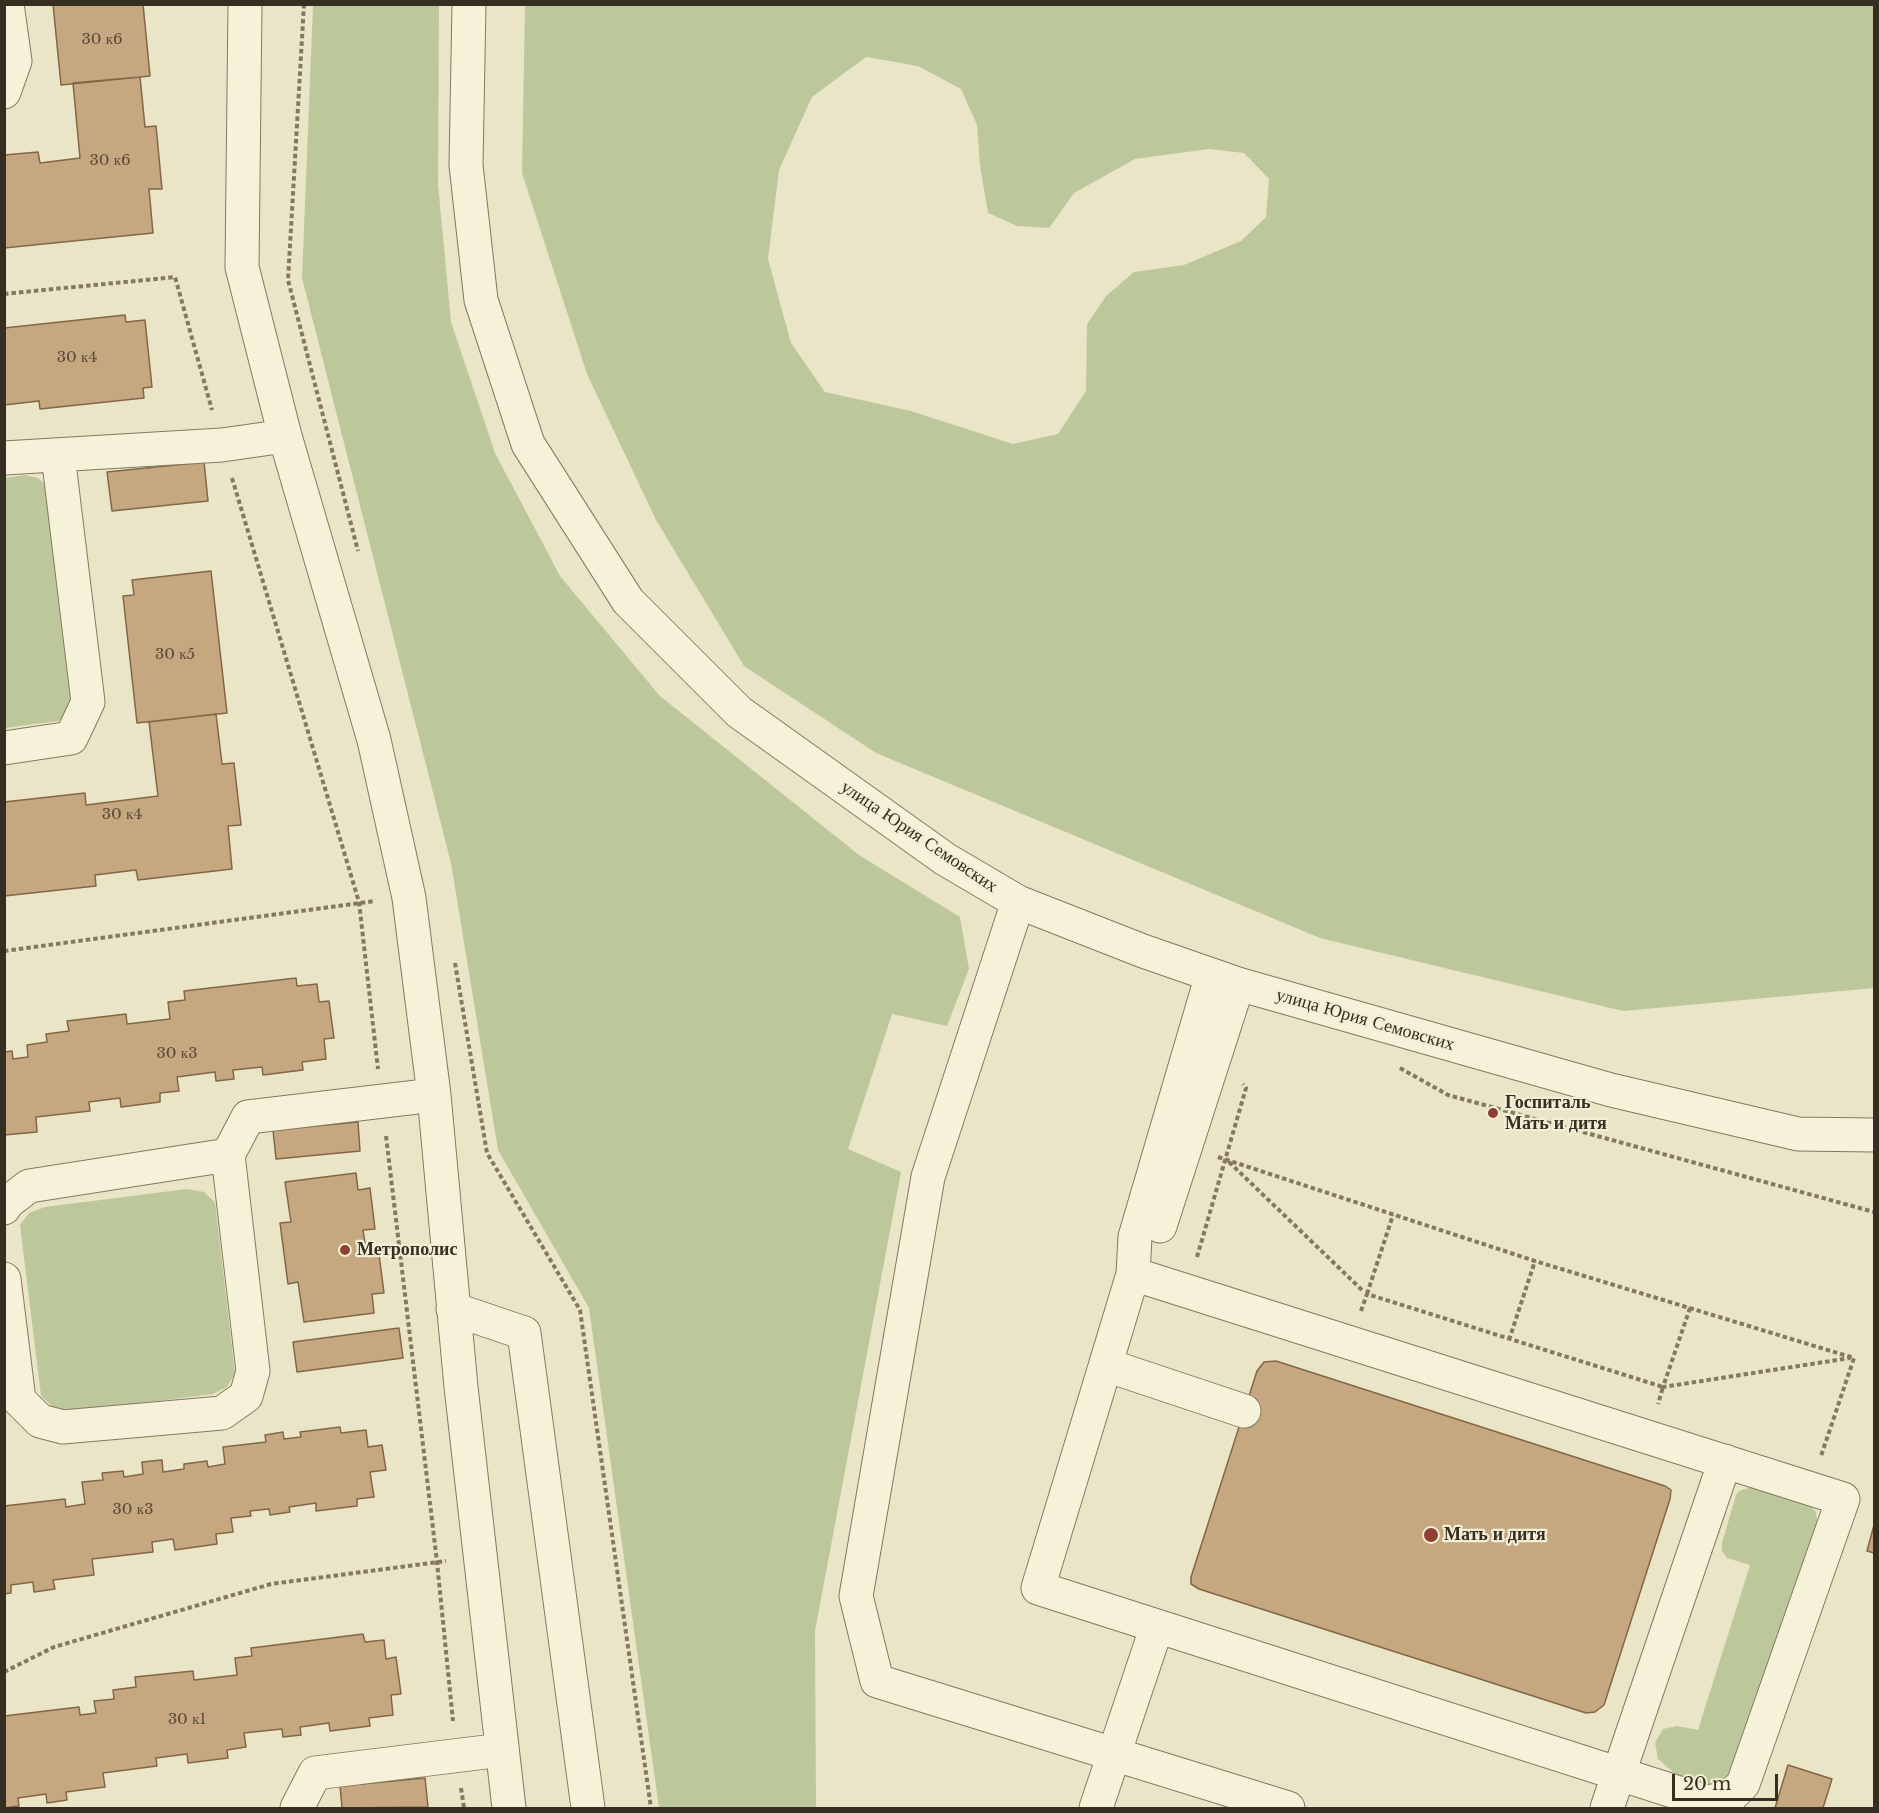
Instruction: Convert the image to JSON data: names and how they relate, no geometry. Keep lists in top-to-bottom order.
{
  "streets": {
    "street": ["улица Юрия Семовских"]
  },
  "places": ["Госпиталь Мать и дитя", "Метрополис", "Мать и дитя"],
  "house_numbers": [
    "30 к6",
    "30 к6",
    "30 к4",
    "30 к5",
    "30 к4",
    "30 к3",
    "30 к3",
    "30 к1"
  ],
  "scale_bar": "20 m"
}
